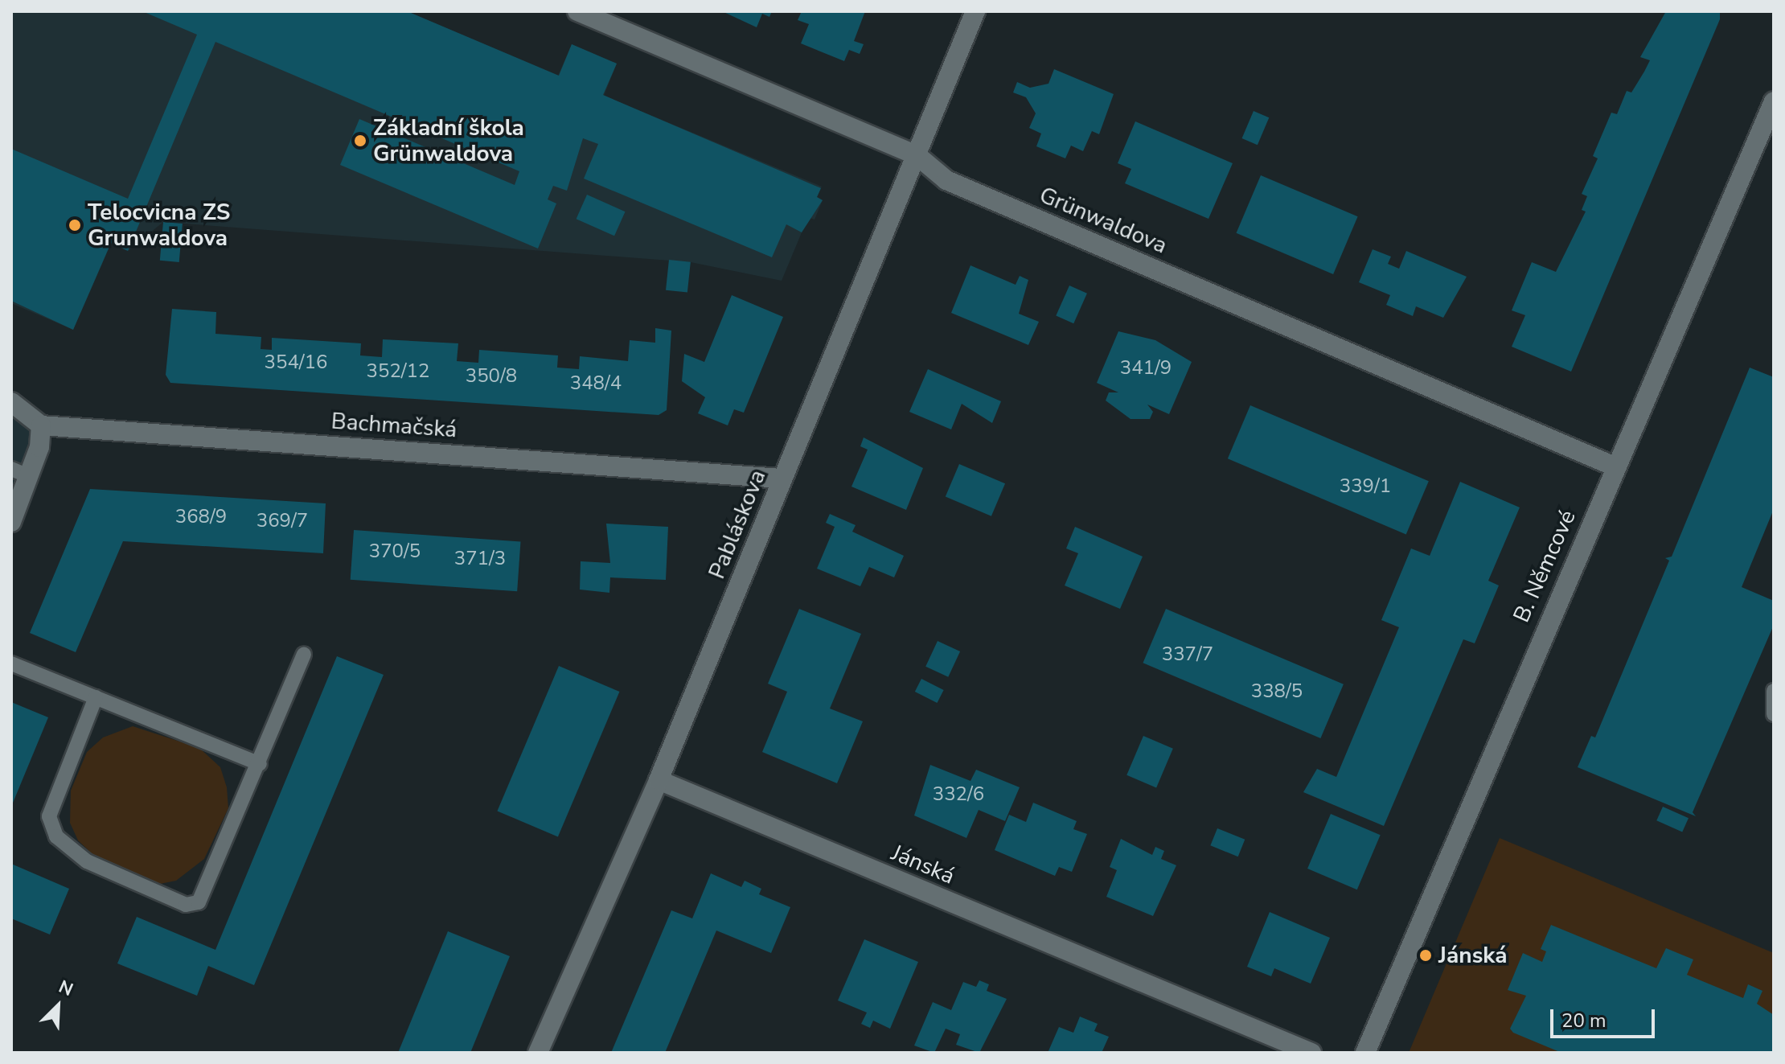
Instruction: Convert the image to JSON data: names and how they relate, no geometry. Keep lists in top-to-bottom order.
{
  "streets": {
    "street": [
      "Grünwaldova",
      "Bachmačská",
      "Pabláskova",
      "B. Němcové",
      "Jánská"
    ]
  },
  "crossings": [
    ["Grünwaldova", "Pabláskova"],
    ["Grünwaldova", "B. Němcové"],
    ["Bachmačská", "Pabláskova"],
    ["Pabláskova", "Jánská"]
  ],
  "places": ["Základní škola Grünwaldova", "Telocvicna ZS Grunwaldova", "Jánská"],
  "house_numbers": [
    "354/16",
    "341/9",
    "352/12",
    "350/8",
    "348/4",
    "339/1",
    "368/9",
    "369/7",
    "370/5",
    "371/3",
    "337/7",
    "338/5",
    "332/6"
  ],
  "scale_bar": "20 m",
  "north": "top right"
}
